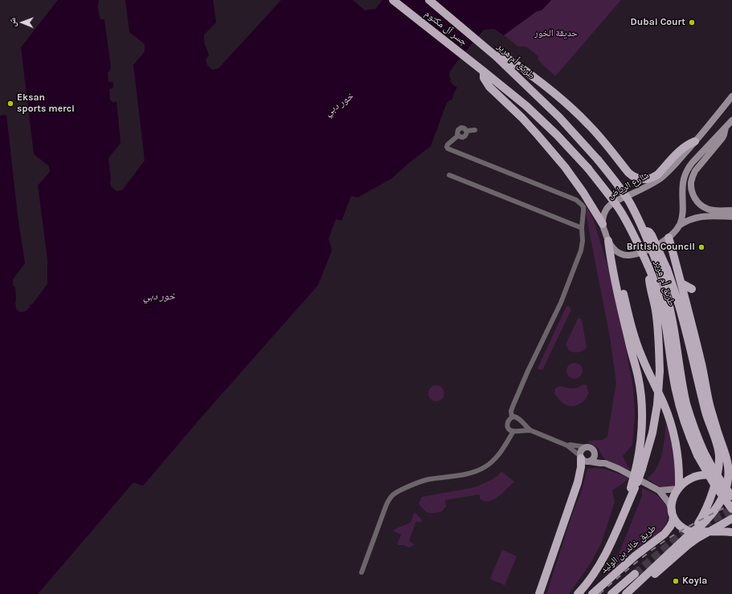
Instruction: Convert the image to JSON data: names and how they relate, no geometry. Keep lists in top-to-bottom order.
{
  "streets": {
    "main road": [
      "جسر آل مكتوم",
      "طريق أم هرير",
      "شارع الرياض",
      "طريق خالد بن الوليد"
    ]
  },
  "crossings": [
    ["جسر آل مكتوم", "طريق أم هرير"]
  ],
  "water": ["خور دبي"],
  "parks": ["حديقة الخور"],
  "places": [
    "Dubai Court",
    "Eksan sports merci",
    "British Council",
    "Koyla"
  ],
  "north": "left"
}
